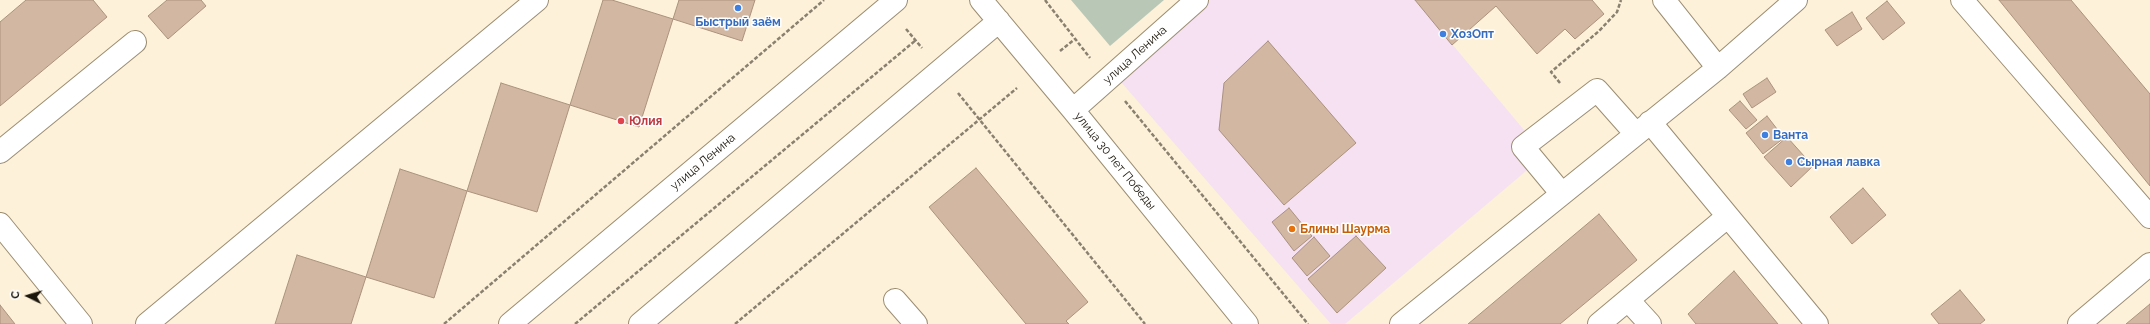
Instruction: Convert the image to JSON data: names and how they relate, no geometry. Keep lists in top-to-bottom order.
{
  "streets": {
    "street": ["улица Ленина", "улица 30 лет Победы"]
  },
  "crossings": [
    ["улица Ленина", "улица 30 лет Победы"]
  ],
  "places": [
    "Быстрый заём",
    "ХозОпт",
    "Юлия",
    "Ванта",
    "Сырная лавка",
    "Блины Шаурма"
  ],
  "north": "left"
}
